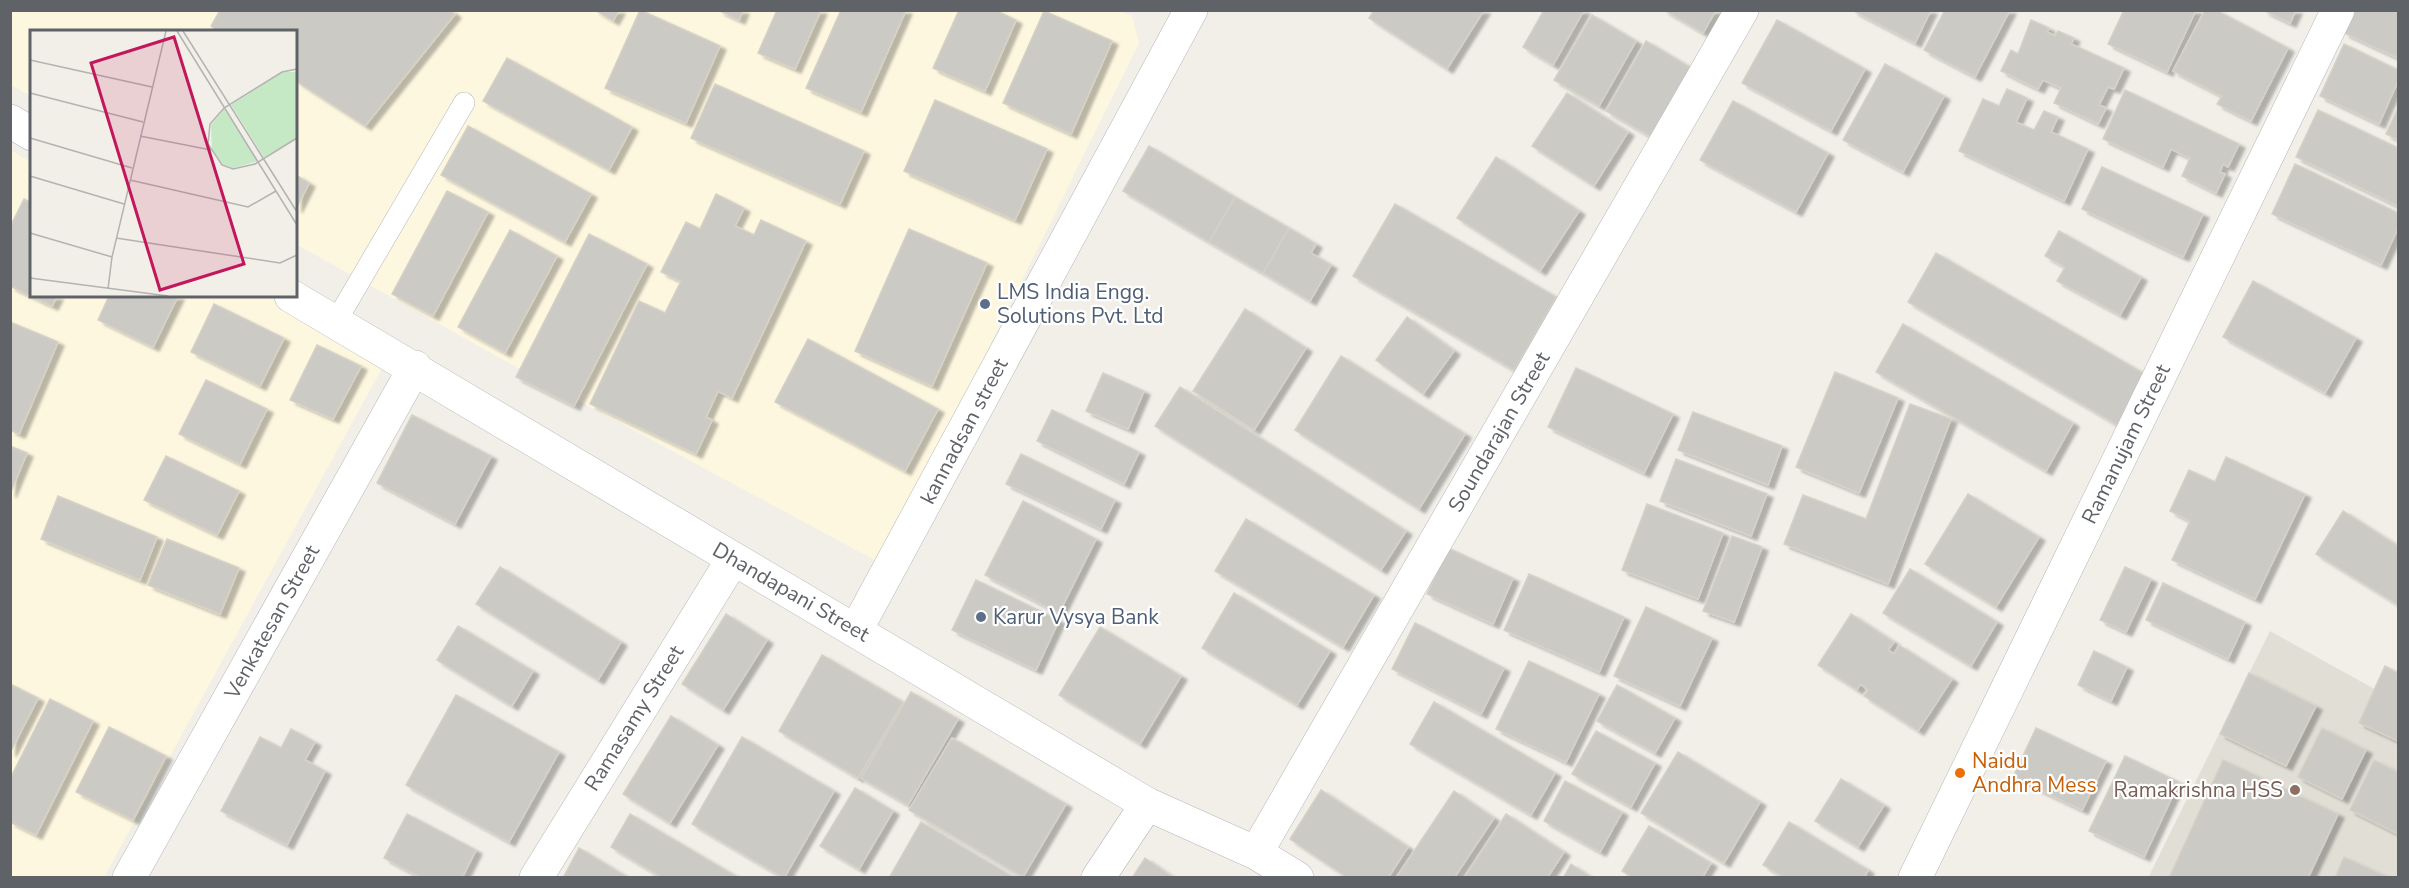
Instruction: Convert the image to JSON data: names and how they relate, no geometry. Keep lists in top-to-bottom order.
{
  "streets": {
    "street": [
      "kannadsan street",
      "Soundarajan Street",
      "Ramanujam Street",
      "Dhandapani Street",
      "Venkatesan Street",
      "Ramasamy Street"
    ]
  },
  "crossings": [
    ["kannadsan street", "Dhandapani Street"],
    ["Soundarajan Street", "Dhandapani Street"],
    ["Dhandapani Street", "Venkatesan Street"],
    ["Dhandapani Street", "Ramasamy Street"]
  ],
  "places": [
    "LMS India Engg. Solutions Pvt. Ltd",
    "Karur Vysya Bank",
    "Naidu Andhra Mess",
    "Ramakrishna HSS"
  ]
}
